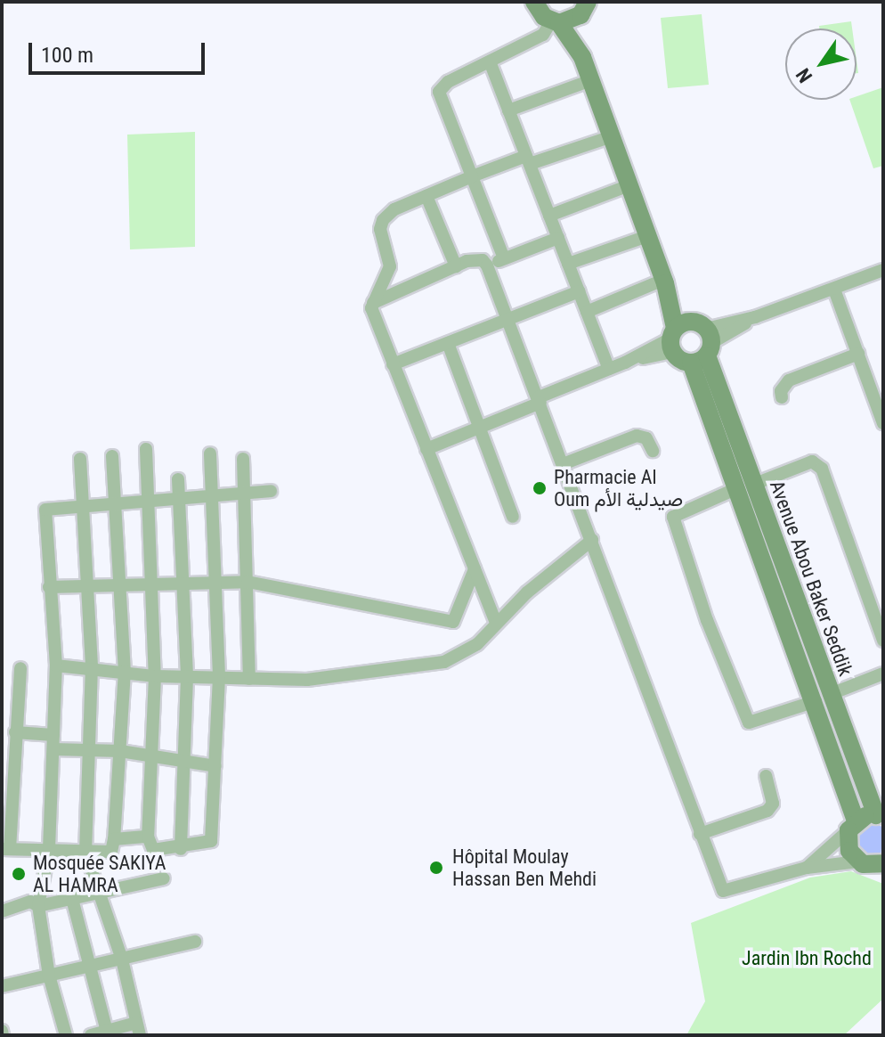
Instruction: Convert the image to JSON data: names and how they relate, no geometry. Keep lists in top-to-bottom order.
{
  "streets": {
    "main road": ["Avenue Abou Baker Seddik"]
  },
  "parks": ["Jardin Ibn Rochd"],
  "places": ["Pharmacie Al Oum صيدلية الأم", "Hôpital Moulay Hassan Ben Mehdi", "Mosquée SAKIYA AL HAMRA"],
  "scale_bar": "100 m",
  "north": "bottom left"
}
